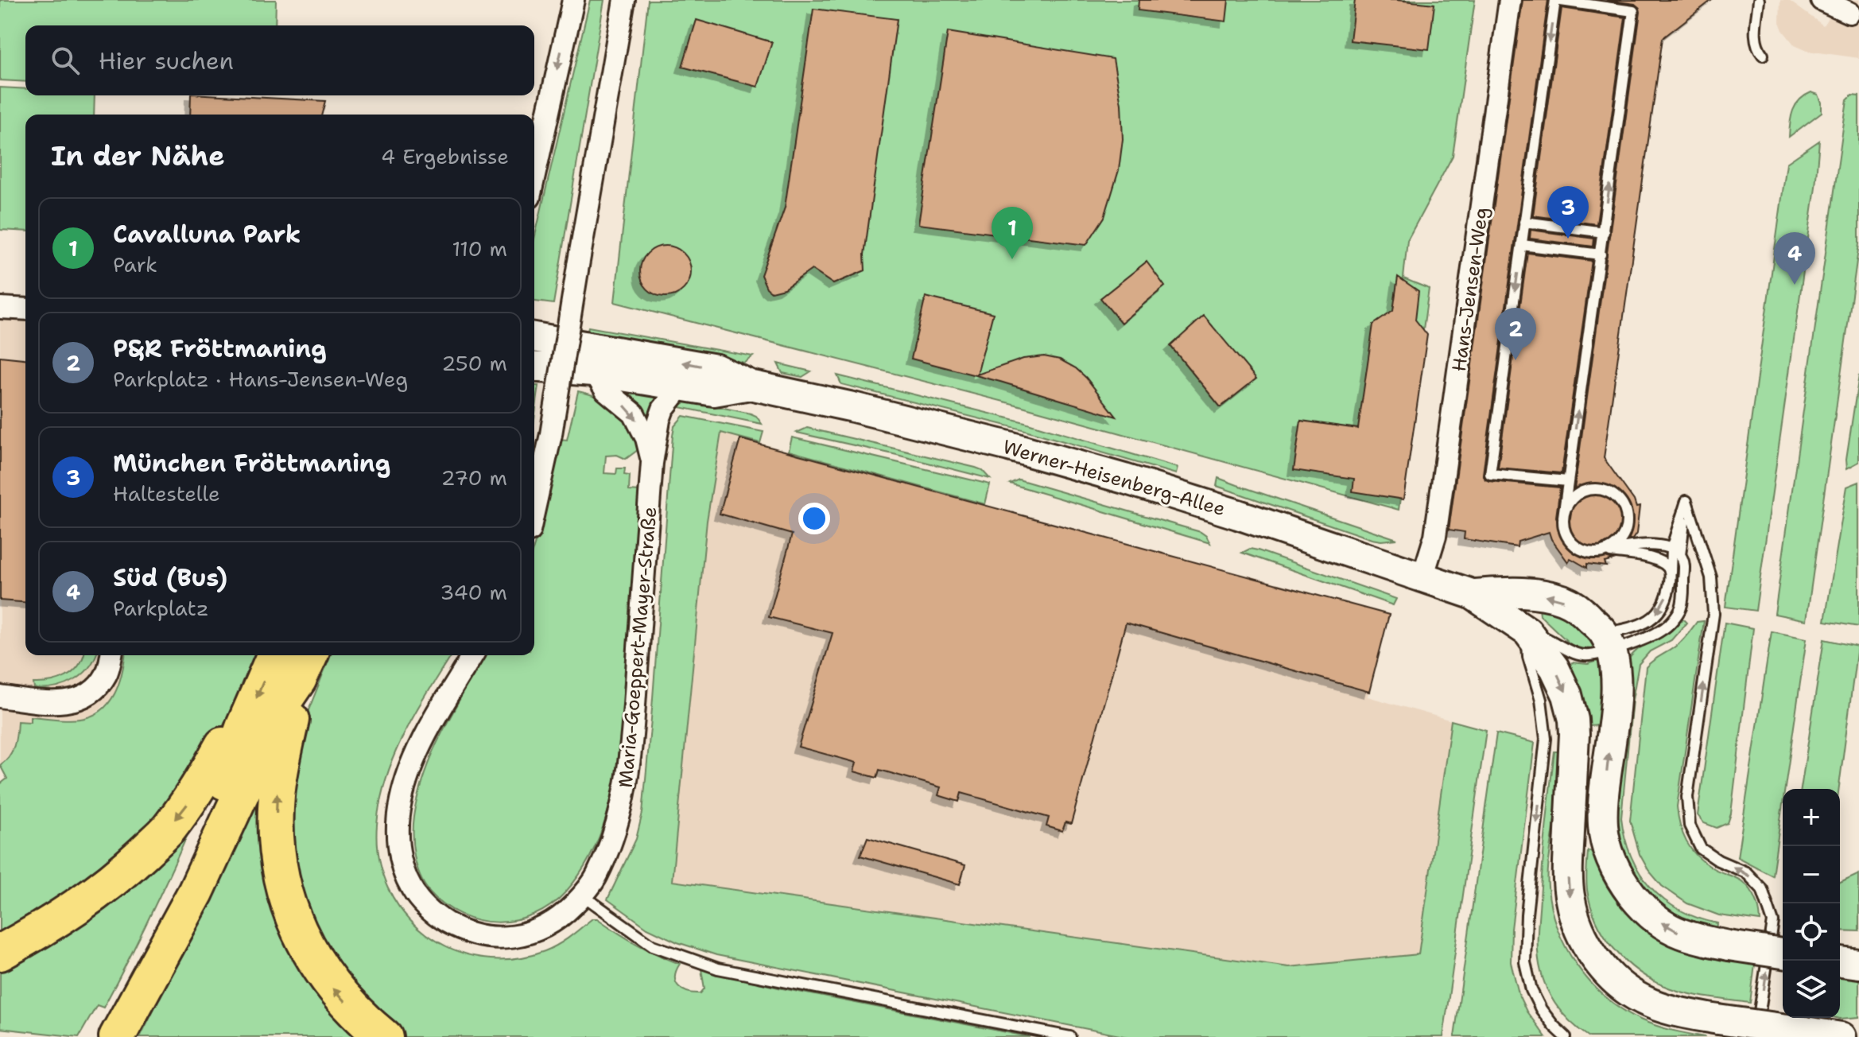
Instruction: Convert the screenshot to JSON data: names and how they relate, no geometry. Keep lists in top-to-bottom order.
{
  "streets": {
    "street": ["Hans-Jensen-Weg", "Werner-Heisenberg-Allee", "Maria-Goeppert-Mayer-Straße"]
  },
  "crossings": [
    ["Hans-Jensen-Weg", "Werner-Heisenberg-Allee"],
    ["Werner-Heisenberg-Allee", "Maria-Goeppert-Mayer-Straße"]
  ],
  "page": {
    "search": "Hier suchen",
    "heading": ["In der Nähe", "4 Ergebnisse"],
    "pins": [
      "3",
      "1",
      "4",
      "2"
    ],
    "list": [
      {
        "mark": "1",
        "name": "Cavalluna Park",
        "note": "Park",
        "value": "110 m"
      },
      {
        "mark": "2",
        "name": "P&R Fröttmaning",
        "note": "Parkplatz · Hans-Jensen-Weg",
        "value": "250 m"
      },
      {
        "mark": "3",
        "name": "München Fröttmaning",
        "note": "Haltestelle",
        "value": "270 m"
      },
      {
        "mark": "4",
        "name": "Süd (Bus)",
        "note": "Parkplatz",
        "value": "340 m"
      }
    ],
    "map_buttons": ["+", "−"]
  }
}
